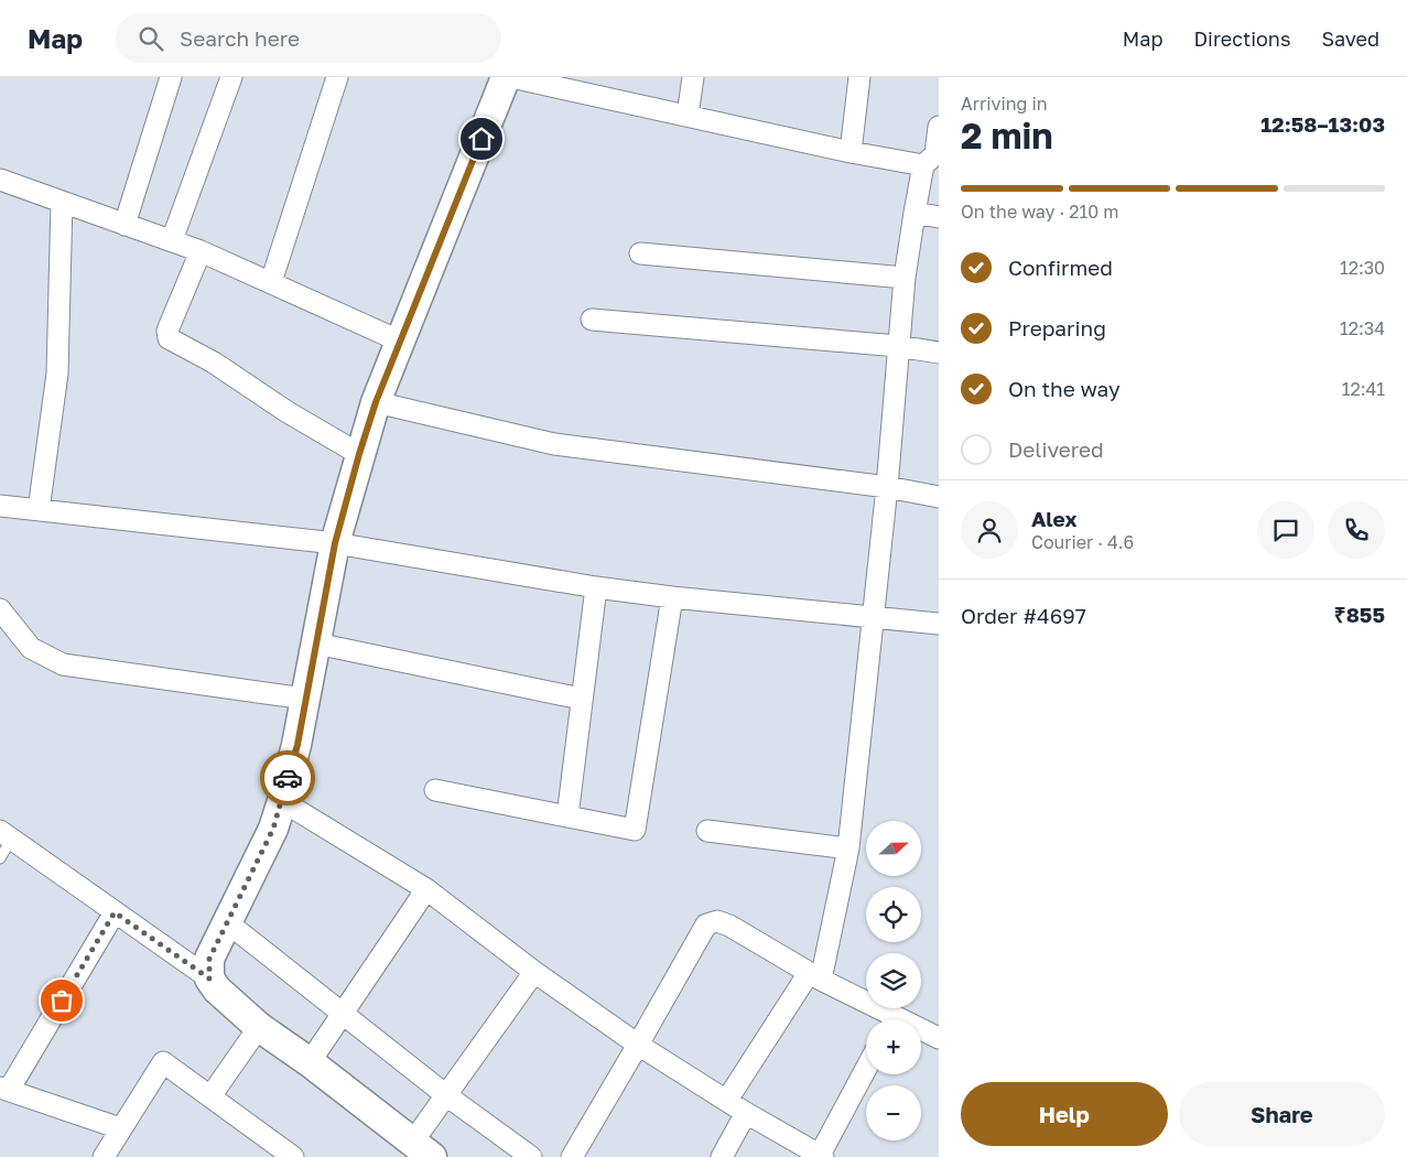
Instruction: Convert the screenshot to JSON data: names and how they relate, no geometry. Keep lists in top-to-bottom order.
{
  "north": "right",
  "page": {
    "header": "Map",
    "search": "Search here",
    "nav": ["Map", "Directions", "Saved"],
    "heading": ["2 min", "Arriving in", "12:58–13:03"],
    "panel": [
      "Alex",
      "Courier · 4.6",
      "Order #4697",
      "₹855"
    ],
    "bar": "On the way · 210 m",
    "list": [
      ["Confirmed", "12:30"],
      ["Preparing", "12:34"],
      ["On the way", "12:41"],
      "Delivered"
    ],
    "map_buttons": ["+", "−"],
    "buttons": ["Help", "Share"]
  }
}
